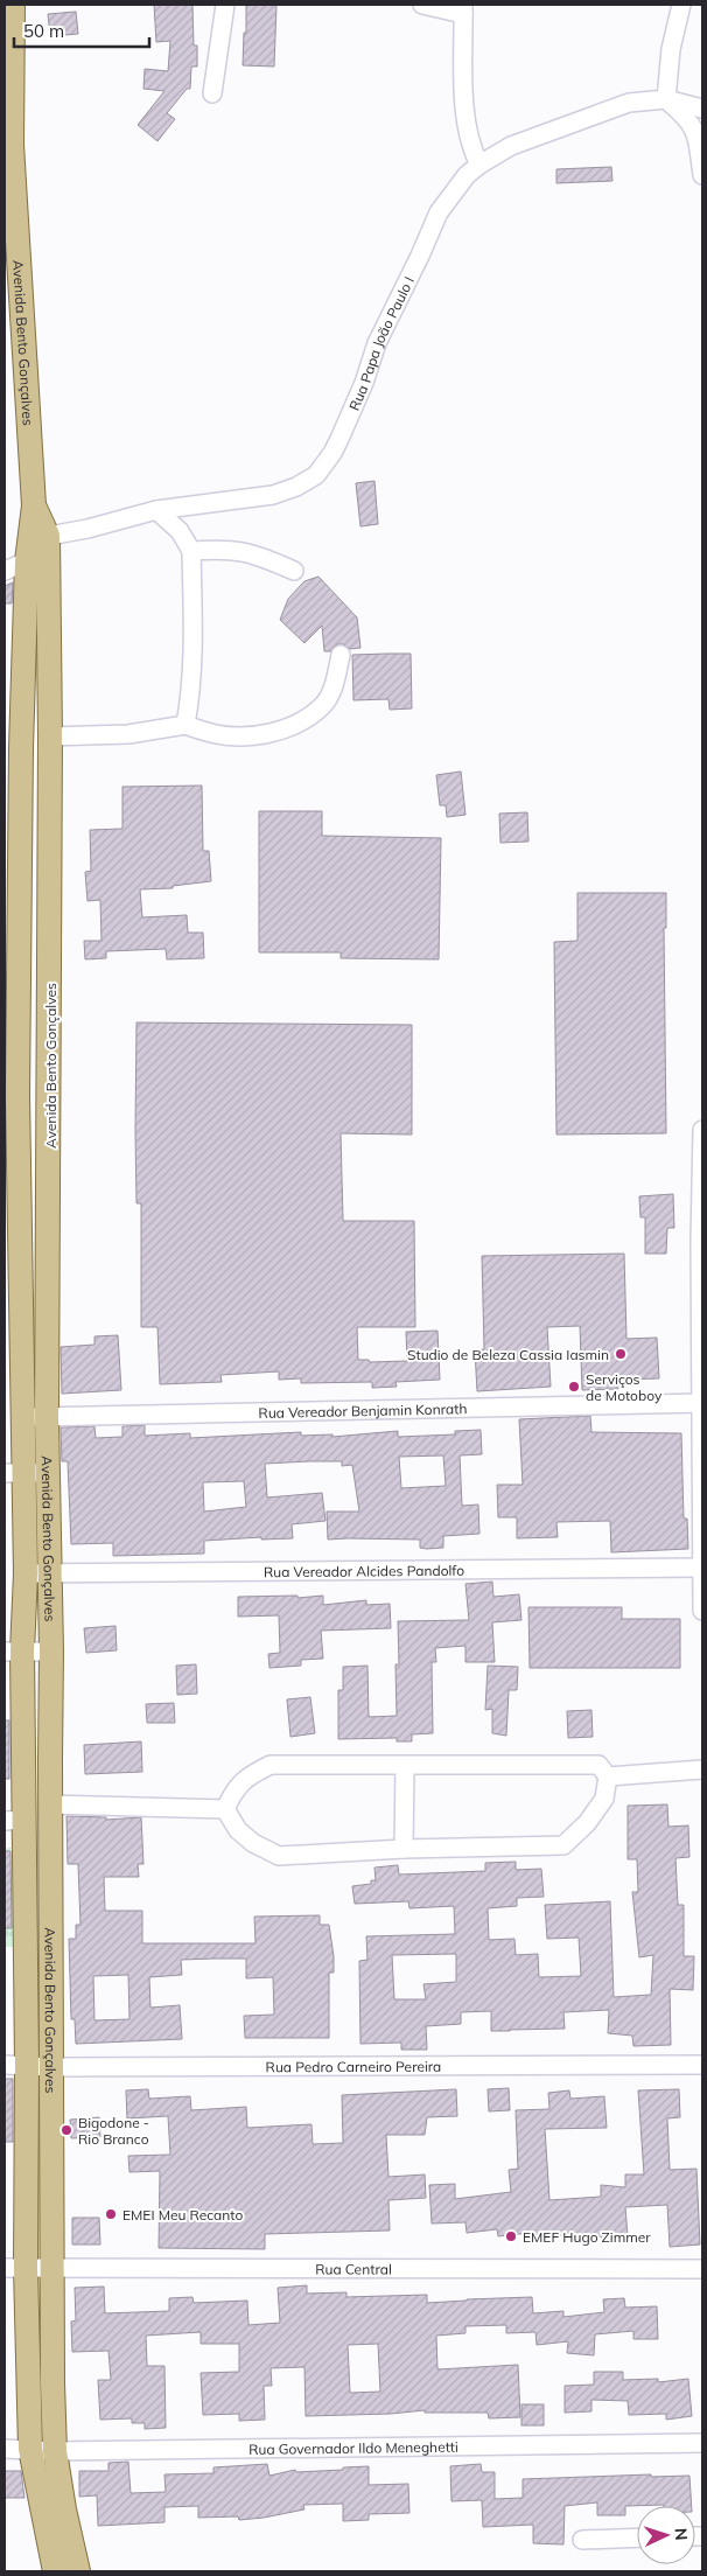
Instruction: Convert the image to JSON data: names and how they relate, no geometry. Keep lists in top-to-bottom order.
{
  "streets": {
    "main road": ["Avenida Bento Gonçalves"],
    "street": [
      "Rua Papa João Paulo I",
      "Rua Vereador Benjamin Konrath",
      "Rua Vereador Alcides Pandolfo",
      "Rua Pedro Carneiro Pereira",
      "Rua Central",
      "Rua Governador Ildo Meneghetti"
    ]
  },
  "crossings": [
    ["Avenida Bento Gonçalves", "Rua Papa João Paulo I"],
    ["Avenida Bento Gonçalves", "Rua Vereador Benjamin Konrath"],
    ["Avenida Bento Gonçalves", "Rua Vereador Alcides Pandolfo"],
    ["Avenida Bento Gonçalves", "Rua Pedro Carneiro Pereira"],
    ["Avenida Bento Gonçalves", "Rua Central"],
    ["Avenida Bento Gonçalves", "Rua Governador Ildo Meneghetti"]
  ],
  "places": [
    "Studio de Beleza Cassia Iasmin",
    "Serviços de Motoboy",
    "Bigodone - Rio Branco",
    "EMEI Meu Recanto",
    "EMEF Hugo Zimmer"
  ],
  "scale_bar": "50 m",
  "north": "right"
}
